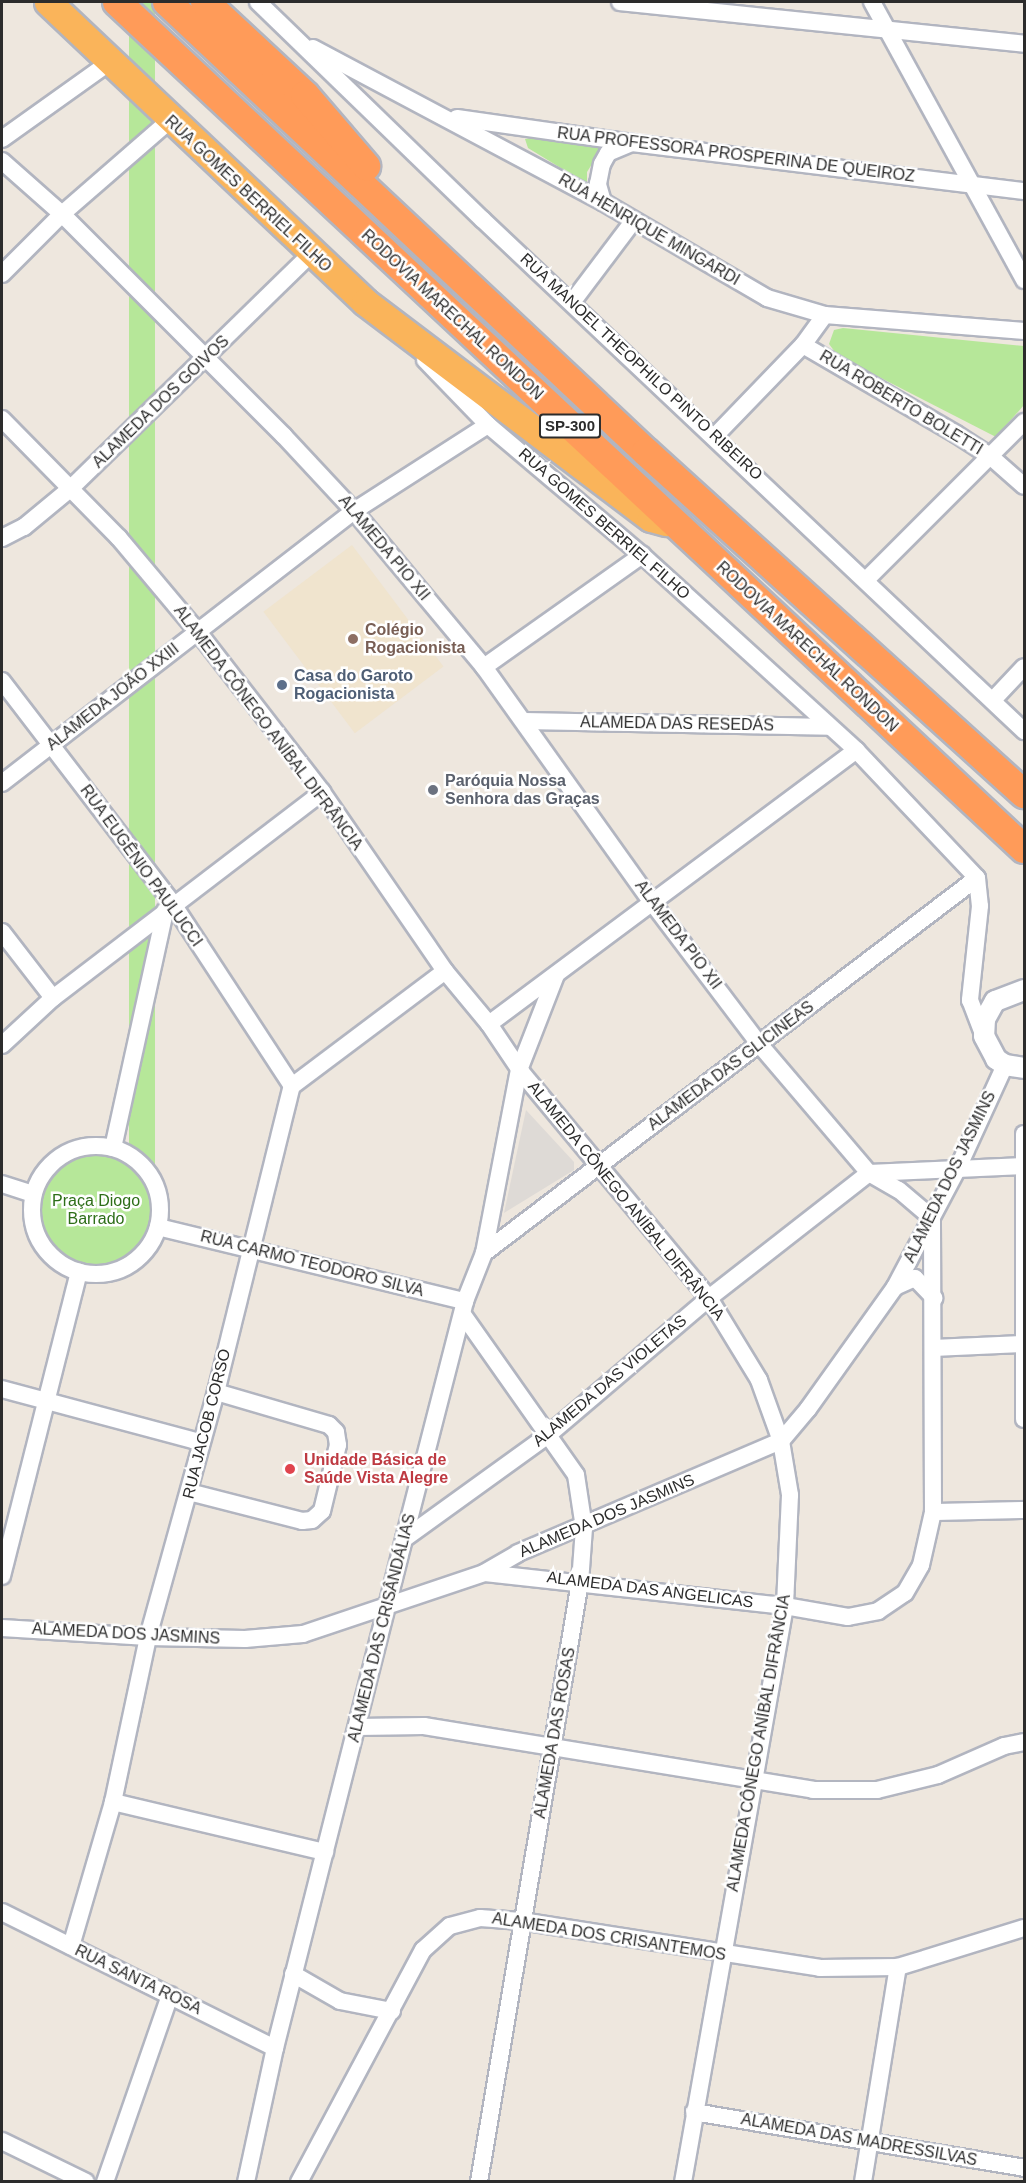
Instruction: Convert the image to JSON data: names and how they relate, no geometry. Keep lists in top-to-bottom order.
{
  "streets": {
    "highway": ["RUA GOMES BERRIEL FILHO", "RODOVIA MARECHAL RONDON", "SP-300"],
    "street": [
      "RUA PROFESSORA PROSPERINA DE QUEIROZ",
      "RUA HENRIQUE MINGARDI",
      "RUA MANOEL THEOPHILO PINTO RIBEIRO",
      "ALAMEDA DOS GOIVOS",
      "RUA ROBERTO BOLETTI",
      "ALAMEDA PIO XII",
      "ALAMEDA JOÃO XXIII",
      "ALAMEDA DAS RESEDÁS",
      "ALAMEDA CÔNEGO ANÍBAL DIFRÂNCIA",
      "RUA EUGÊNIO PAULUCCI",
      "ALAMEDA DAS GLICINEAS",
      "ALAMEDA DOS JASMINS",
      "RUA CARMO TEODORO SILVA",
      "ALAMEDA DAS VIOLETAS",
      "RUA JACOB CORSO",
      "ALAMEDA DAS ANGELICAS",
      "ALAMEDA DAS CRISÂNDÁLIAS",
      "ALAMEDA DAS ROSAS",
      "ALAMEDA DOS CRISANTEMOS",
      "RUA SANTA ROSA",
      "ALAMEDA DAS MADRESSILVAS"
    ]
  },
  "crossings": [
    ["RUA PROFESSORA PROSPERINA DE QUEIROZ", "RUA HENRIQUE MINGARDI"],
    ["RUA GOMES BERRIEL FILHO", "ALAMEDA DOS GOIVOS"],
    ["RUA GOMES BERRIEL FILHO", "ALAMEDA JOÃO XXIII"],
    ["RUA GOMES BERRIEL FILHO", "ALAMEDA DAS RESEDÁS"],
    ["RUA GOMES BERRIEL FILHO", "ALAMEDA DAS GLICINEAS"],
    ["RUA HENRIQUE MINGARDI", "RUA MANOEL THEOPHILO PINTO RIBEIRO"],
    ["ALAMEDA DOS GOIVOS", "ALAMEDA PIO XII"],
    ["ALAMEDA DOS GOIVOS", "ALAMEDA CÔNEGO ANÍBAL DIFRÂNCIA"],
    ["ALAMEDA PIO XII", "ALAMEDA JOÃO XXIII"],
    ["ALAMEDA PIO XII", "ALAMEDA DAS RESEDÁS"],
    ["ALAMEDA PIO XII", "ALAMEDA DAS GLICINEAS"],
    ["ALAMEDA PIO XII", "ALAMEDA DOS JASMINS"],
    ["ALAMEDA PIO XII", "ALAMEDA DAS VIOLETAS"],
    ["ALAMEDA PIO XII", "ALAMEDA DAS ANGELICAS"],
    ["ALAMEDA JOÃO XXIII", "ALAMEDA CÔNEGO ANÍBAL DIFRÂNCIA"],
    ["ALAMEDA JOÃO XXIII", "RUA EUGÊNIO PAULUCCI"],
    ["ALAMEDA CÔNEGO ANÍBAL DIFRÂNCIA", "ALAMEDA DAS GLICINEAS"],
    ["ALAMEDA CÔNEGO ANÍBAL DIFRÂNCIA", "ALAMEDA DOS JASMINS"],
    ["ALAMEDA CÔNEGO ANÍBAL DIFRÂNCIA", "ALAMEDA DAS VIOLETAS"],
    ["ALAMEDA CÔNEGO ANÍBAL DIFRÂNCIA", "ALAMEDA DAS ANGELICAS"],
    ["ALAMEDA CÔNEGO ANÍBAL DIFRÂNCIA", "ALAMEDA DAS CRISÂNDÁLIAS"],
    ["ALAMEDA CÔNEGO ANÍBAL DIFRÂNCIA", "ALAMEDA DOS CRISANTEMOS"],
    ["ALAMEDA CÔNEGO ANÍBAL DIFRÂNCIA", "ALAMEDA DAS MADRESSILVAS"],
    ["RUA EUGÊNIO PAULUCCI", "RUA JACOB CORSO"],
    ["ALAMEDA DAS GLICINEAS", "ALAMEDA DAS CRISÂNDÁLIAS"],
    ["ALAMEDA DOS JASMINS", "RUA JACOB CORSO"],
    ["ALAMEDA DOS JASMINS", "ALAMEDA DAS ANGELICAS"],
    ["ALAMEDA DOS JASMINS", "ALAMEDA DAS CRISÂNDÁLIAS"],
    ["ALAMEDA DOS JASMINS", "ALAMEDA DAS ROSAS"],
    ["RUA CARMO TEODORO SILVA", "RUA JACOB CORSO"],
    ["RUA CARMO TEODORO SILVA", "ALAMEDA DAS CRISÂNDÁLIAS"],
    ["RUA CARMO TEODORO SILVA", "ALAMEDA DAS ROSAS"],
    ["ALAMEDA DAS VIOLETAS", "ALAMEDA DAS CRISÂNDÁLIAS"],
    ["ALAMEDA DAS VIOLETAS", "ALAMEDA DAS ROSAS"],
    ["RUA JACOB CORSO", "RUA SANTA ROSA"],
    ["ALAMEDA DAS ANGELICAS", "ALAMEDA DAS ROSAS"],
    ["ALAMEDA DAS CRISÂNDÁLIAS", "ALAMEDA DAS ROSAS"],
    ["ALAMEDA DAS CRISÂNDÁLIAS", "RUA SANTA ROSA"],
    ["ALAMEDA DAS ROSAS", "ALAMEDA DOS CRISANTEMOS"]
  ],
  "parks": ["Praça Diogo Barrado"],
  "places": [
    "Colégio Rogacionista",
    "Casa do Garoto Rogacionista",
    "Paróquia Nossa Senhora das Graças",
    "Unidade Básica de Saúde Vista Alegre"
  ]
}
